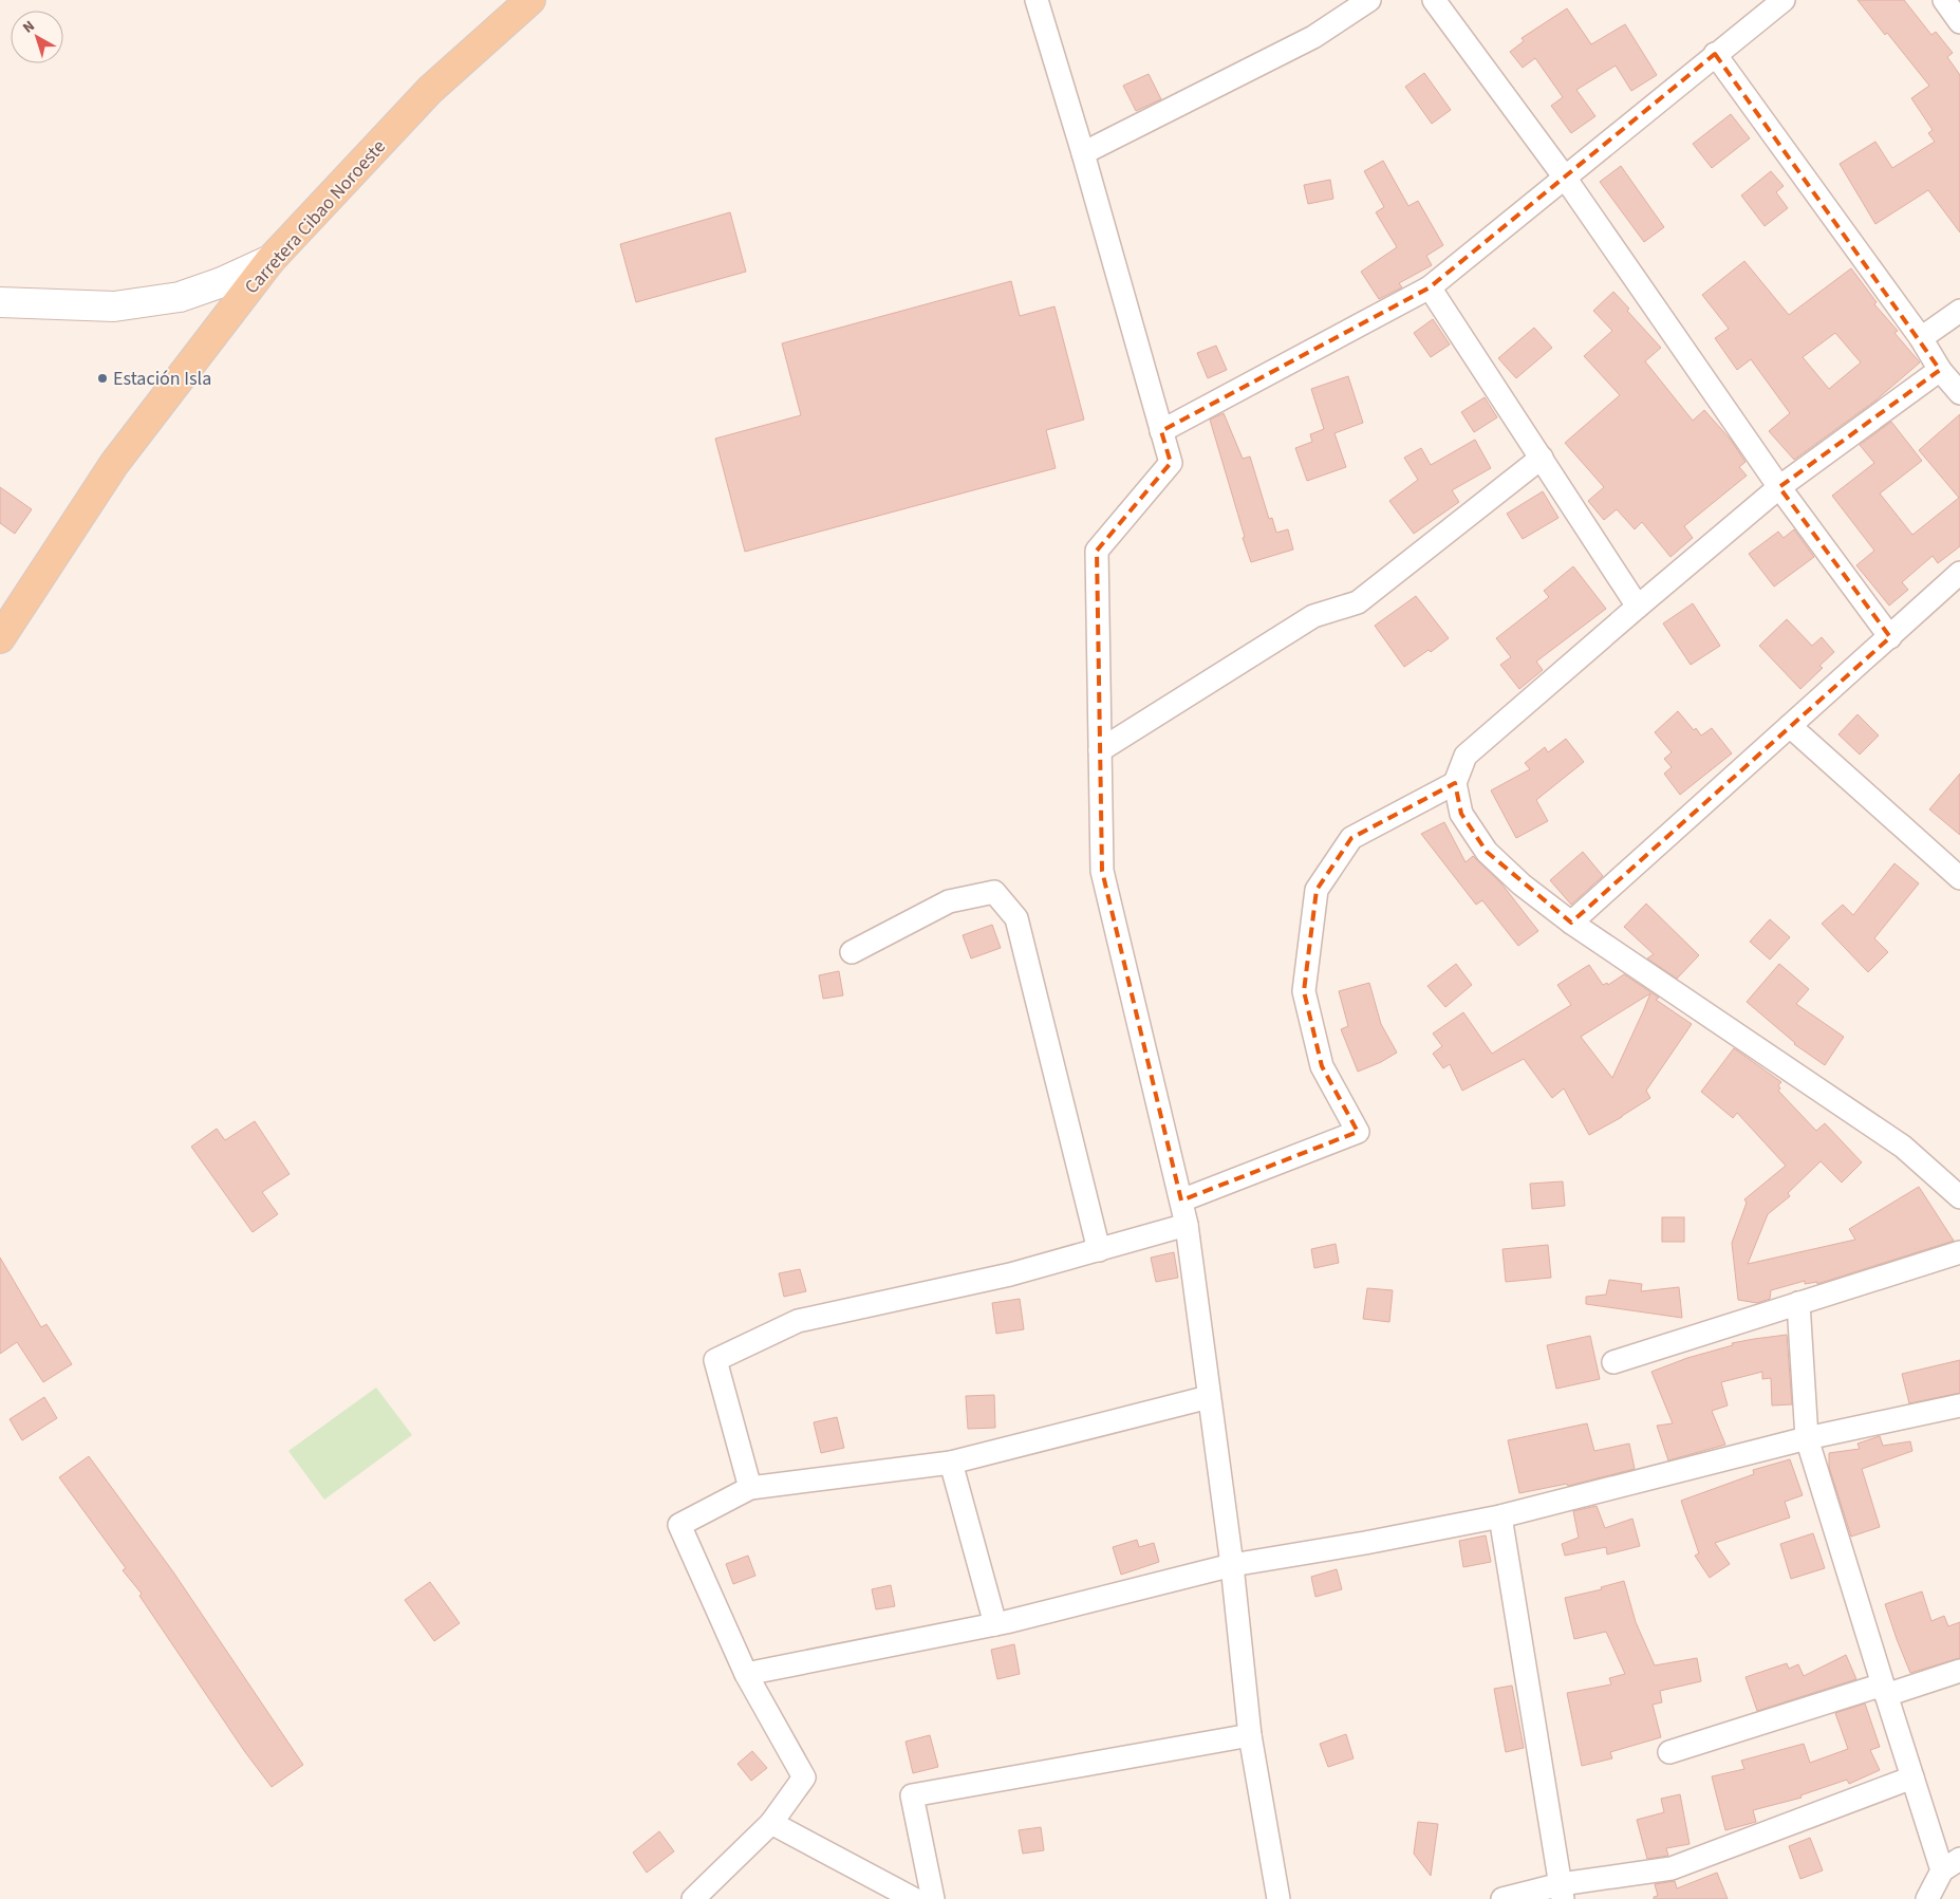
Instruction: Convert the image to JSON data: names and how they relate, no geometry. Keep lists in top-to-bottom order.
{
  "streets": {
    "main road": ["Carretera Cibao Noroeste"]
  },
  "places": ["Estación Isla"],
  "north": "top left"
}
